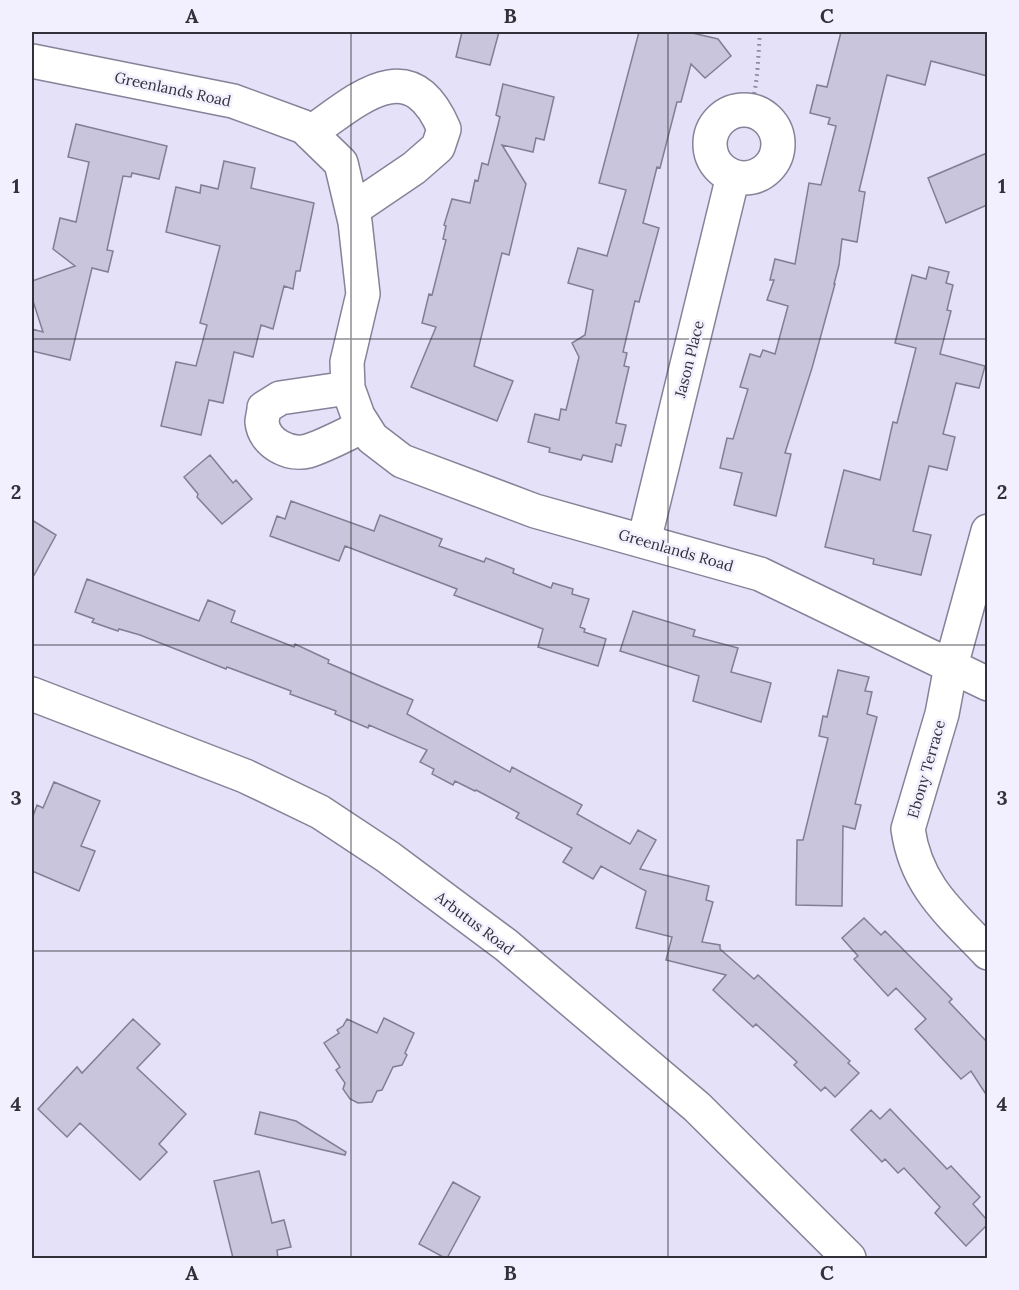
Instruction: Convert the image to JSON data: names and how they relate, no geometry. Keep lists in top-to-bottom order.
{
  "streets": {
    "street": [
      "Greenlands Road",
      "Jason Place",
      "Ebony Terrace",
      "Arbutus Road"
    ]
  },
  "crossings": [
    ["Greenlands Road", "Jason Place"],
    ["Greenlands Road", "Ebony Terrace"]
  ],
  "grid": {
    "columns": ["A", "B", "C"],
    "rows": [
      "1",
      "2",
      "3",
      "4"
    ]
  }
}
